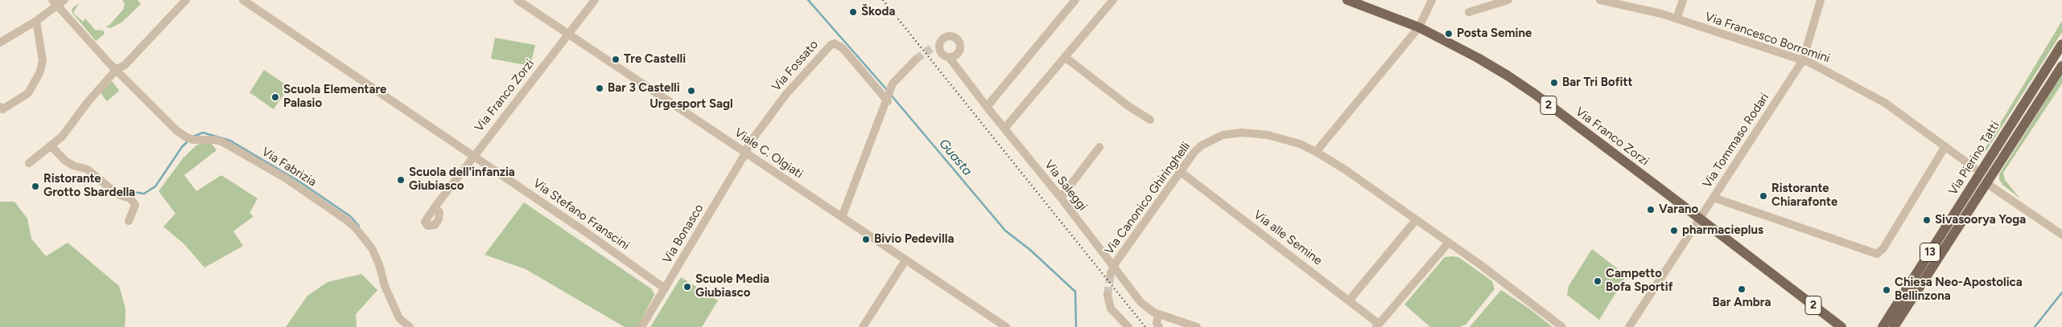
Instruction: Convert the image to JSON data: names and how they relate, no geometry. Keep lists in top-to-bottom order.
{
  "streets": {
    "main road": [
      "Via Franco Zorzi",
      "2",
      "Via Pierino Tatti",
      "13"
    ],
    "street": [
      "Via Francesco Borromini",
      "Via Fossato",
      "Via Tommaso Rodari",
      "Viale C. Olgiati",
      "Via Fabrizia",
      "Via Saleggi",
      "Via Canonico Ghiringhelli",
      "Via Stefano Franscini",
      "Via Bonasco",
      "Via alle Semine"
    ]
  },
  "crossings": [
    ["Via Francesco Borromini", "Via Tommaso Rodari"],
    ["Via Francesco Borromini", "Via Pierino Tatti"],
    ["Via Fossato", "Viale C. Olgiati"],
    ["Via Fossato", "Via Bonasco"],
    ["Via Franco Zorzi", "Via Tommaso Rodari"],
    ["Via Franco Zorzi", "Viale C. Olgiati"],
    ["Via Franco Zorzi", "Via Stefano Franscini"],
    ["Viale C. Olgiati", "Via Bonasco"],
    ["Via Saleggi", "Via Canonico Ghiringhelli"],
    ["Via Canonico Ghiringhelli", "Via alle Semine"],
    ["Via Stefano Franscini", "Via Bonasco"]
  ],
  "water": ["Guasta"],
  "places": [
    "Škoda",
    "Posta Semine",
    "Tre Castelli",
    "Bar Tri Bofitt",
    "Bar 3 Castelli",
    "Urgesport Sagl",
    "Scuola Elementare Palasio",
    "Scuola dell'infanzia Giubiasco",
    "Ristorante Grotto Sbardella",
    "Ristorante Chiarafonte",
    "Varano",
    "Sivasoorya Yoga",
    "pharmacieplus",
    "Bivio Pedevilla",
    "Campetto Bofa Sportif",
    "Scuole Media Giubiasco",
    "Bar Ambra",
    "Chiesa Neo-Apostolica Bellinzona"
  ]
}
